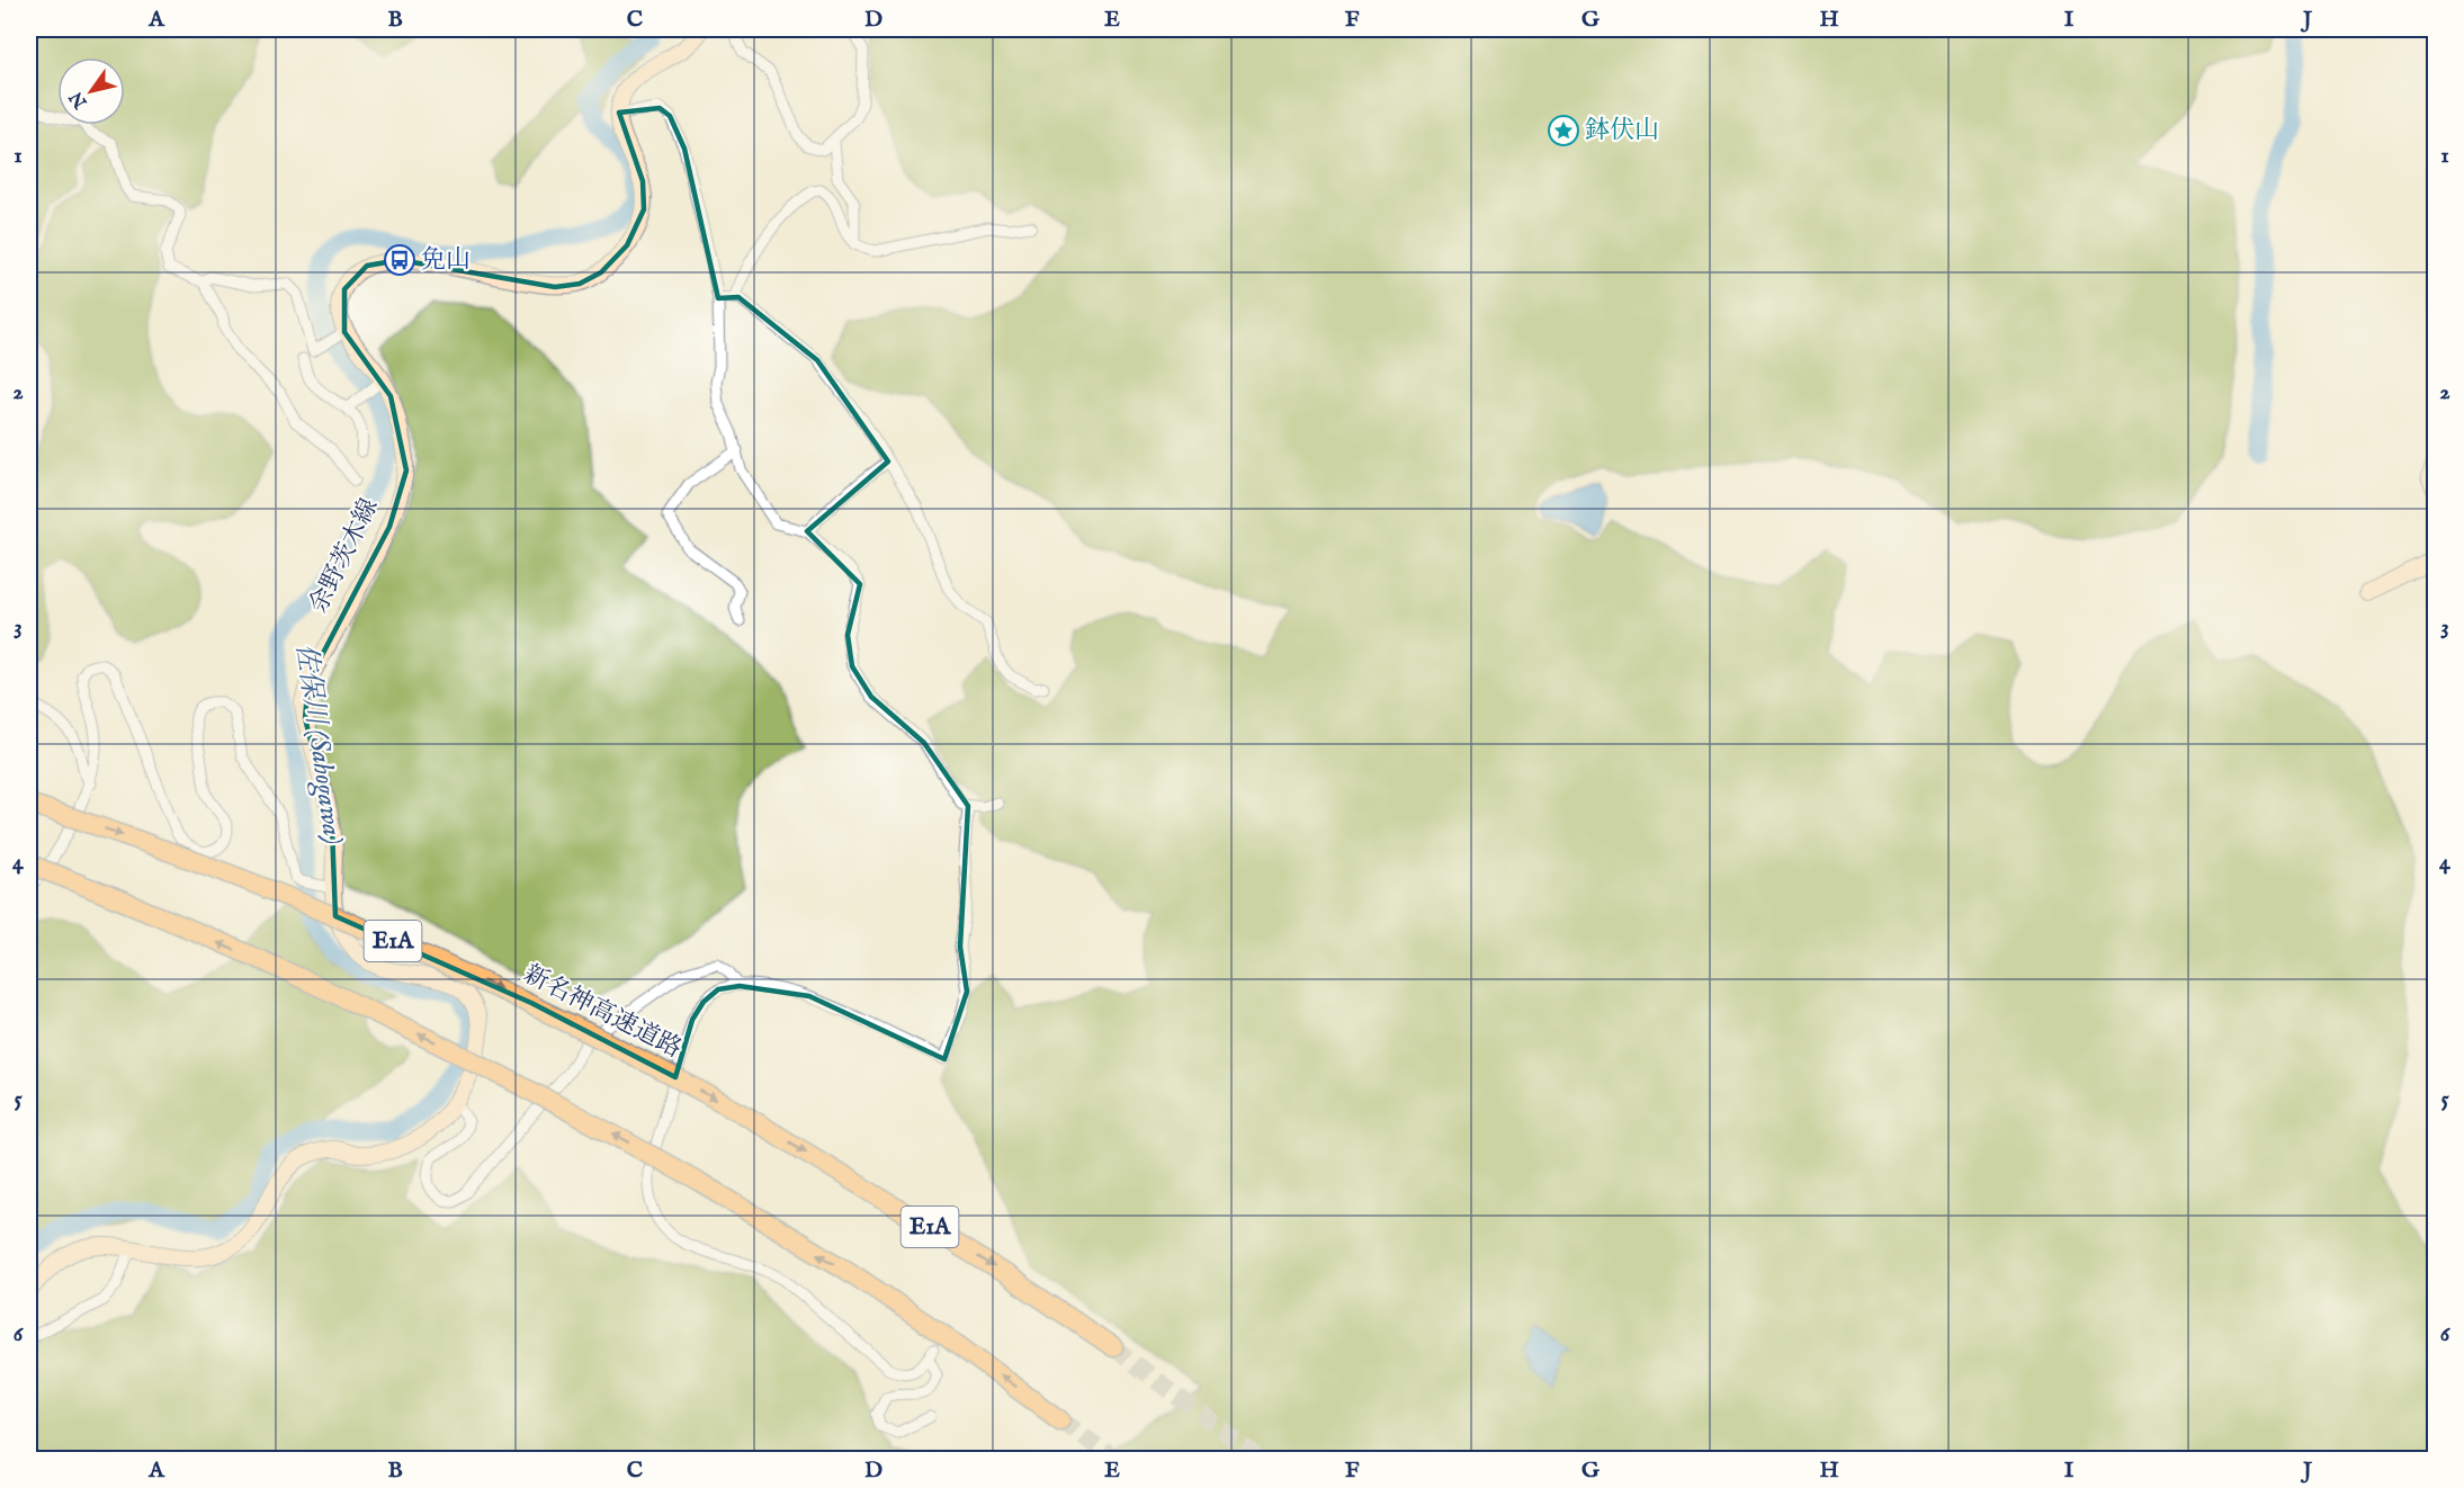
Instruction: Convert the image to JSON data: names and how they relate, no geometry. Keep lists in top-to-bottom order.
{
  "streets": {
    "highway": ["E1A", "新名神高速道路"],
    "main road": ["余野茨木線"]
  },
  "water": ["佐保川 (Sahogawa)"],
  "places": {
    "place": ["鉢伏山"],
    "bus stop": ["免山"]
  },
  "north": "bottom left",
  "grid": {
    "columns": [
      "A",
      "B",
      "C",
      "D",
      "E",
      "F",
      "G",
      "H",
      "I",
      "J"
    ],
    "rows": [
      "1",
      "2",
      "3",
      "4",
      "5",
      "6"
    ]
  }
}
